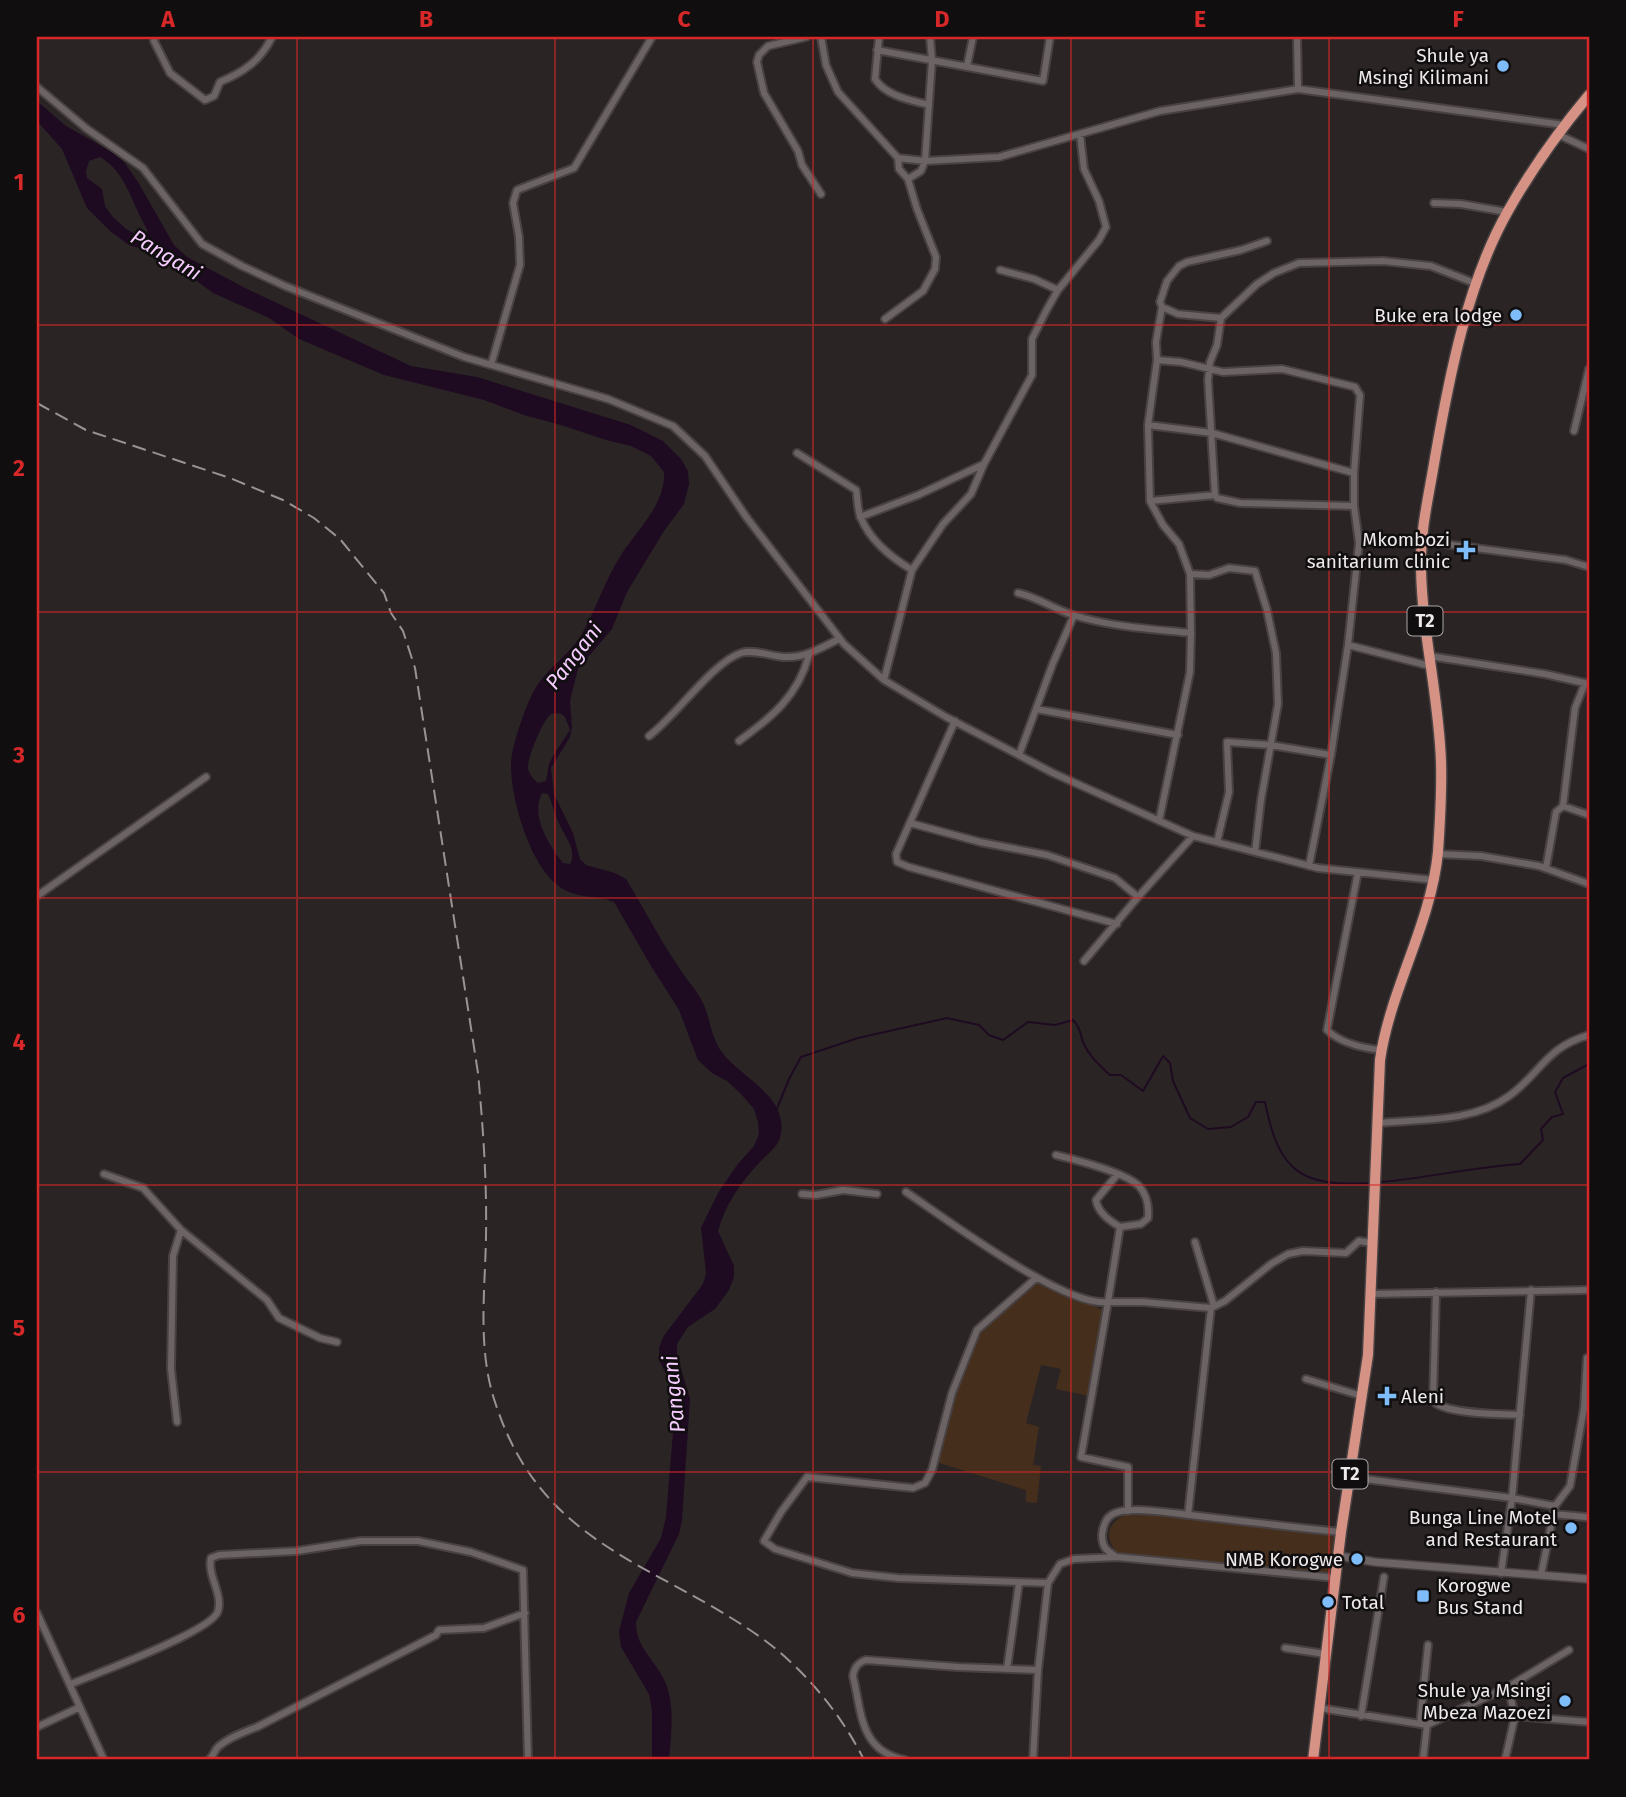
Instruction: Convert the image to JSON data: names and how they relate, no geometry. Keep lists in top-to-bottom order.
{
  "streets": {
    "highway": ["T2"]
  },
  "water": ["Pangani"],
  "places": {
    "other": [
      "Shule ya Msingi Kilimani",
      "Buke era lodge",
      "Bunga Line Motel and Restaurant",
      "NMB Korogwe",
      "Total",
      "Shule ya Msingi Mbeza Mazoezi"
    ],
    "health": ["Mkombozi sanitarium clinic", "Aleni"],
    "transit": ["Korogwe Bus Stand"]
  },
  "grid": {
    "columns": [
      "A",
      "B",
      "C",
      "D",
      "E",
      "F"
    ],
    "rows": [
      "1",
      "2",
      "3",
      "4",
      "5",
      "6"
    ]
  }
}
